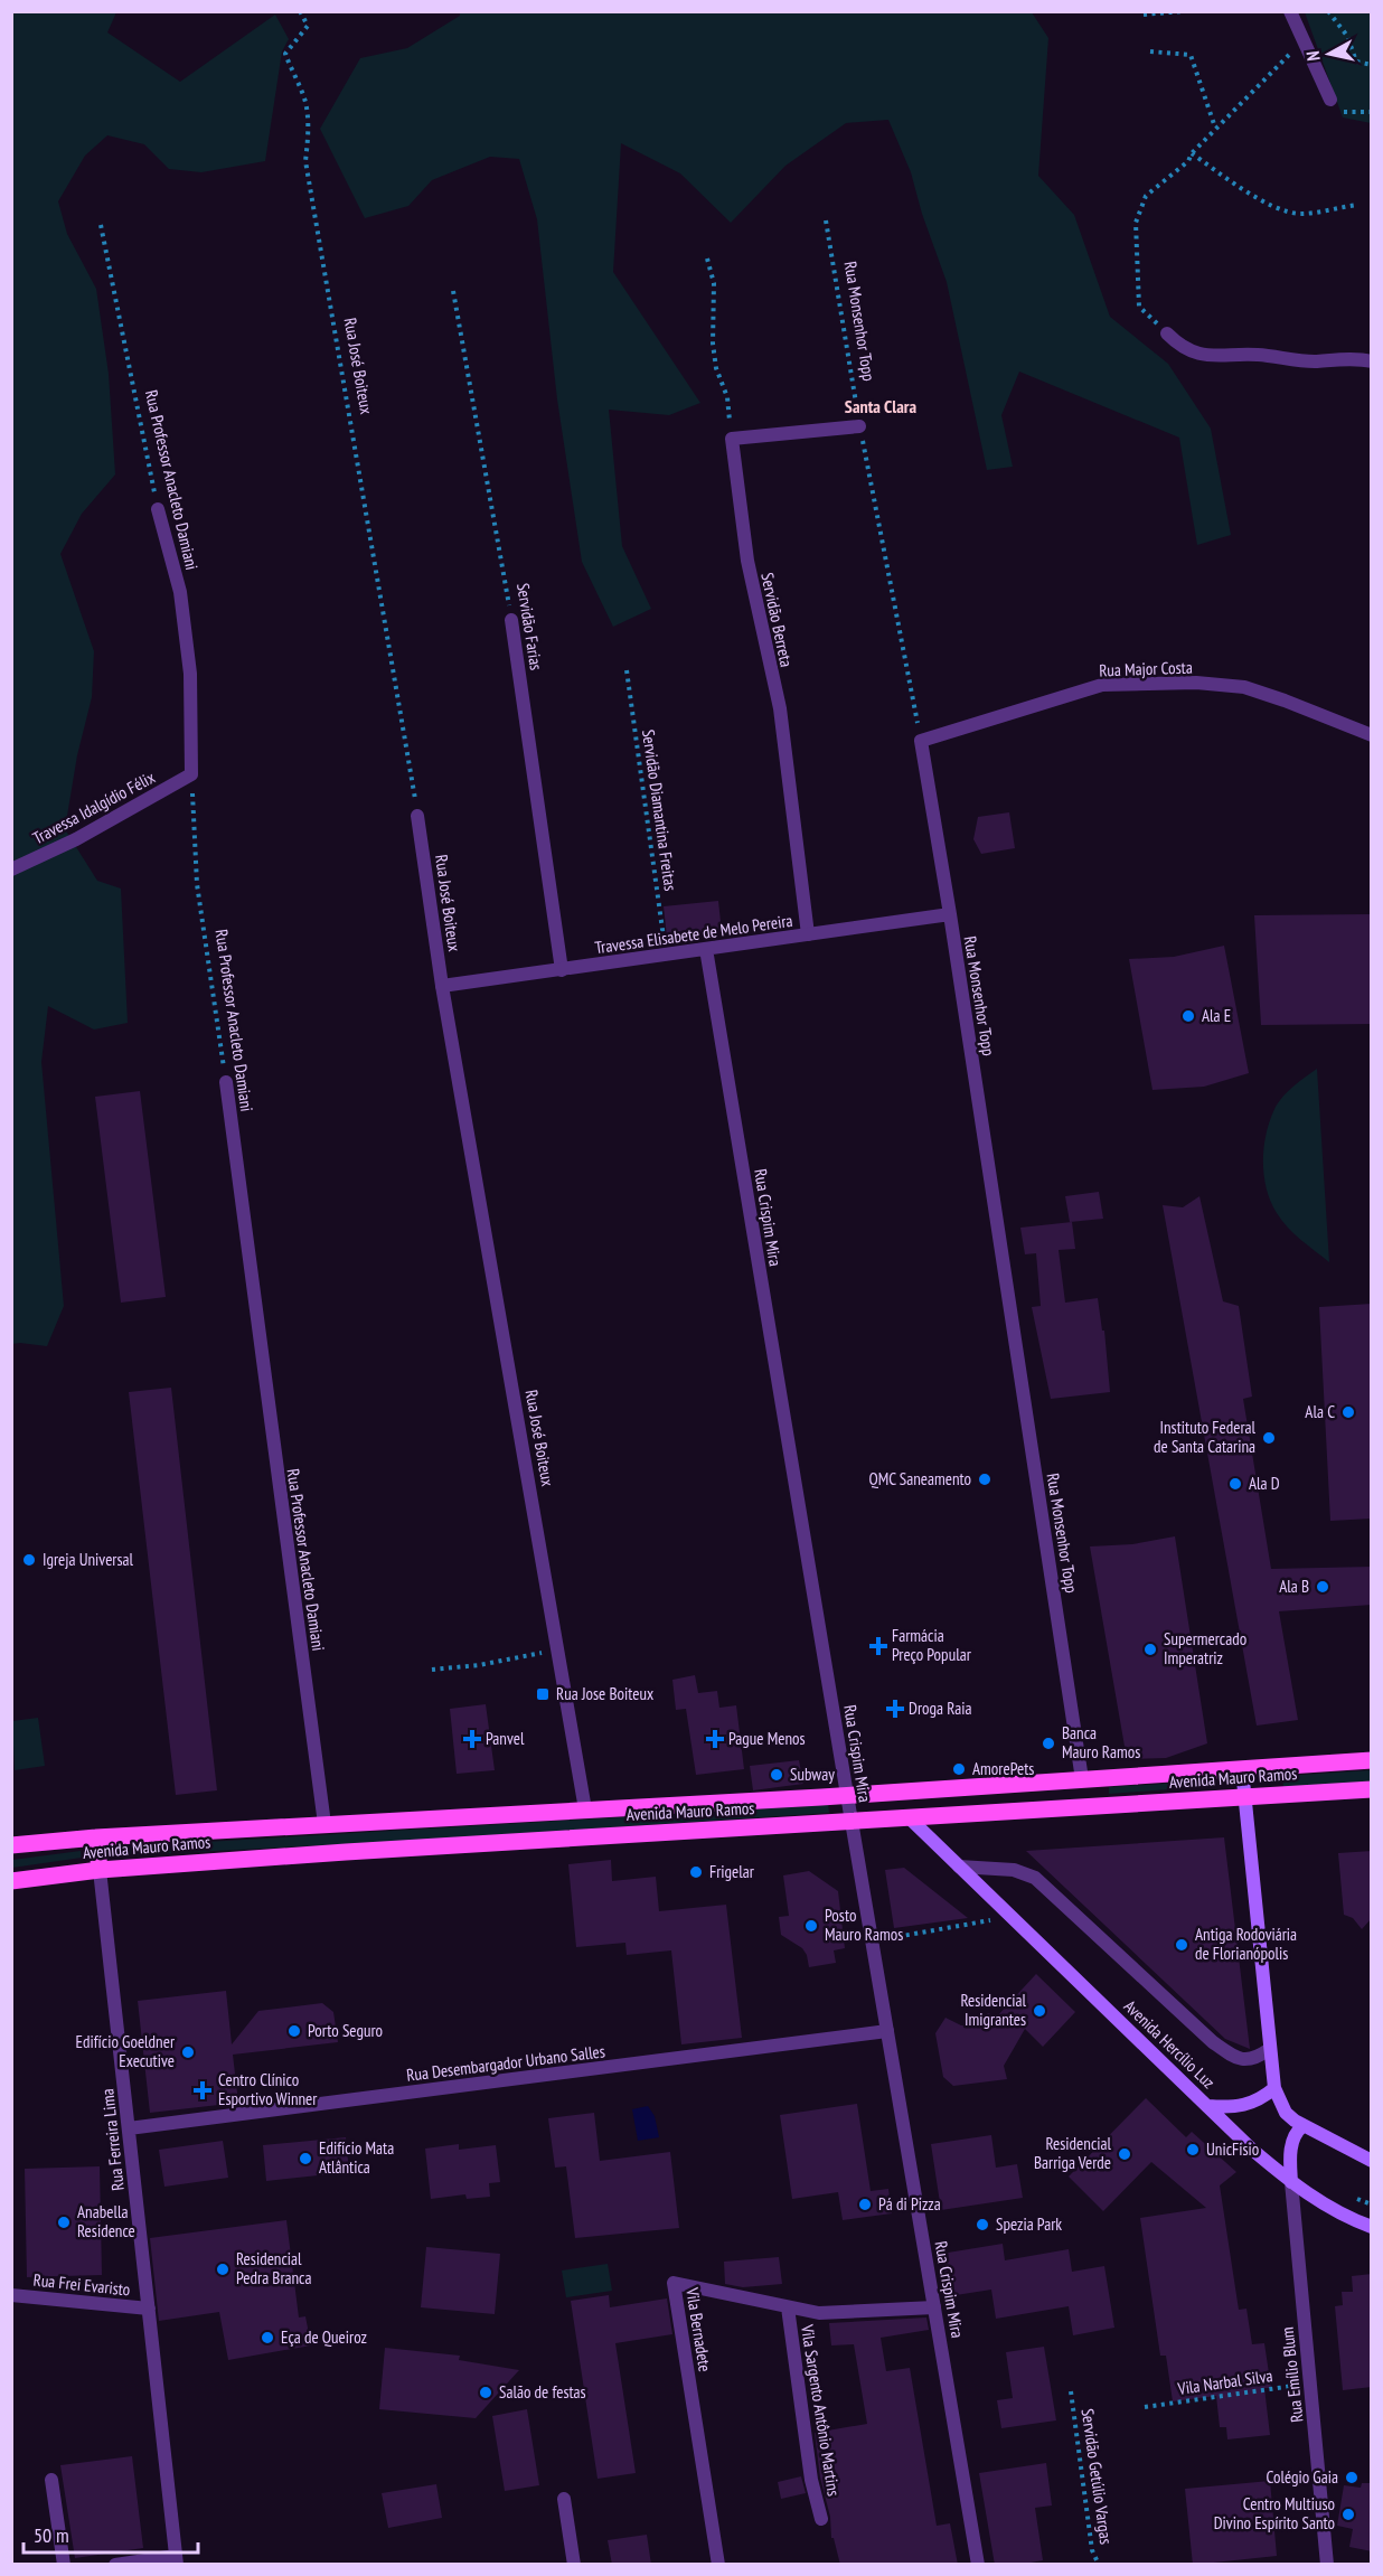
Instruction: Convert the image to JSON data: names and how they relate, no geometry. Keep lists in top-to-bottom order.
{
  "streets": {
    "main road": ["Avenida Mauro Ramos", "Avenida Hercílio Luz"],
    "street": [
      "Rua Monsenhor Topp",
      "Rua José Boiteux",
      "Rua Professor Anacleto Damiani",
      "Servidão Berreta",
      "Servidão Farias",
      "Rua Major Costa",
      "Travessa Idalgídio Félix",
      "Travessa Elisabete de Melo Pereira",
      "Rua Crispim Mira",
      "Rua Desembargador Urbano Salles",
      "Rua Ferreira Lima",
      "Rua Frei Evaristo",
      "Vila Bernadete",
      "Rua Emílio Blum",
      "Vila Sargento Antônio Martins"
    ],
    "path": ["Servidão Diamantina Freitas", "Vila Narbal Silva", "Servidão Getúlio Vargas"]
  },
  "crossings": [
    ["Rua Monsenhor Topp", "Rua Major Costa"],
    ["Rua Monsenhor Topp", "Travessa Elisabete de Melo Pereira"],
    ["Rua Monsenhor Topp", "Avenida Mauro Ramos"],
    ["Rua José Boiteux", "Travessa Elisabete de Melo Pereira"],
    ["Rua José Boiteux", "Avenida Mauro Ramos"],
    ["Rua Professor Anacleto Damiani", "Travessa Idalgídio Félix"],
    ["Rua Professor Anacleto Damiani", "Avenida Mauro Ramos"],
    ["Servidão Berreta", "Travessa Elisabete de Melo Pereira"],
    ["Servidão Farias", "Travessa Elisabete de Melo Pereira"],
    ["Servidão Diamantina Freitas", "Travessa Elisabete de Melo Pereira"],
    ["Travessa Elisabete de Melo Pereira", "Rua Crispim Mira"],
    ["Rua Crispim Mira", "Avenida Mauro Ramos"],
    ["Rua Crispim Mira", "Rua Desembargador Urbano Salles"],
    ["Rua Crispim Mira", "Vila Bernadete"],
    ["Avenida Mauro Ramos", "Avenida Hercílio Luz"],
    ["Avenida Mauro Ramos", "Rua Ferreira Lima"],
    ["Avenida Hercílio Luz", "Rua Emílio Blum"],
    ["Rua Desembargador Urbano Salles", "Rua Ferreira Lima"],
    ["Rua Ferreira Lima", "Rua Frei Evaristo"],
    ["Vila Bernadete", "Vila Sargento Antônio Martins"],
    ["Rua Emílio Blum", "Vila Narbal Silva"]
  ],
  "districts": ["Santa Clara"],
  "places": {
    "other": [
      "Ala E",
      "Ala C",
      "Instituto Federal de Santa Catarina",
      "QMC Saneamento",
      "Ala D",
      "Igreja Universal",
      "Ala B",
      "Supermercado Imperatriz",
      "Banca Mauro Ramos",
      "AmorePets",
      "Subway",
      "Frigelar",
      "Posto Mauro Ramos",
      "Antiga Rodoviária de Florianópolis",
      "Residencial Imigrantes",
      "Porto Seguro",
      "Edifício Goeldner Executive",
      "UnicFisio",
      "Residencial Barriga Verde",
      "Edifício Mata Atlântica",
      "Pá di Pizza",
      "Anabella Residence",
      "Spezia Park",
      "Residencial Pedra Branca",
      "Eça de Queiroz",
      "Salão de festas",
      "Colégio Gaia",
      "Centro Multiuso Divino Espírito Santo"
    ],
    "health": [
      "Farmácia Preço Popular",
      "Droga Raia",
      "Panvel",
      "Pague Menos",
      "Centro Clínico Esportivo Winner"
    ],
    "transit": ["Rua Jose Boiteux"]
  },
  "scale_bar": "50 m",
  "north": "left"
}
